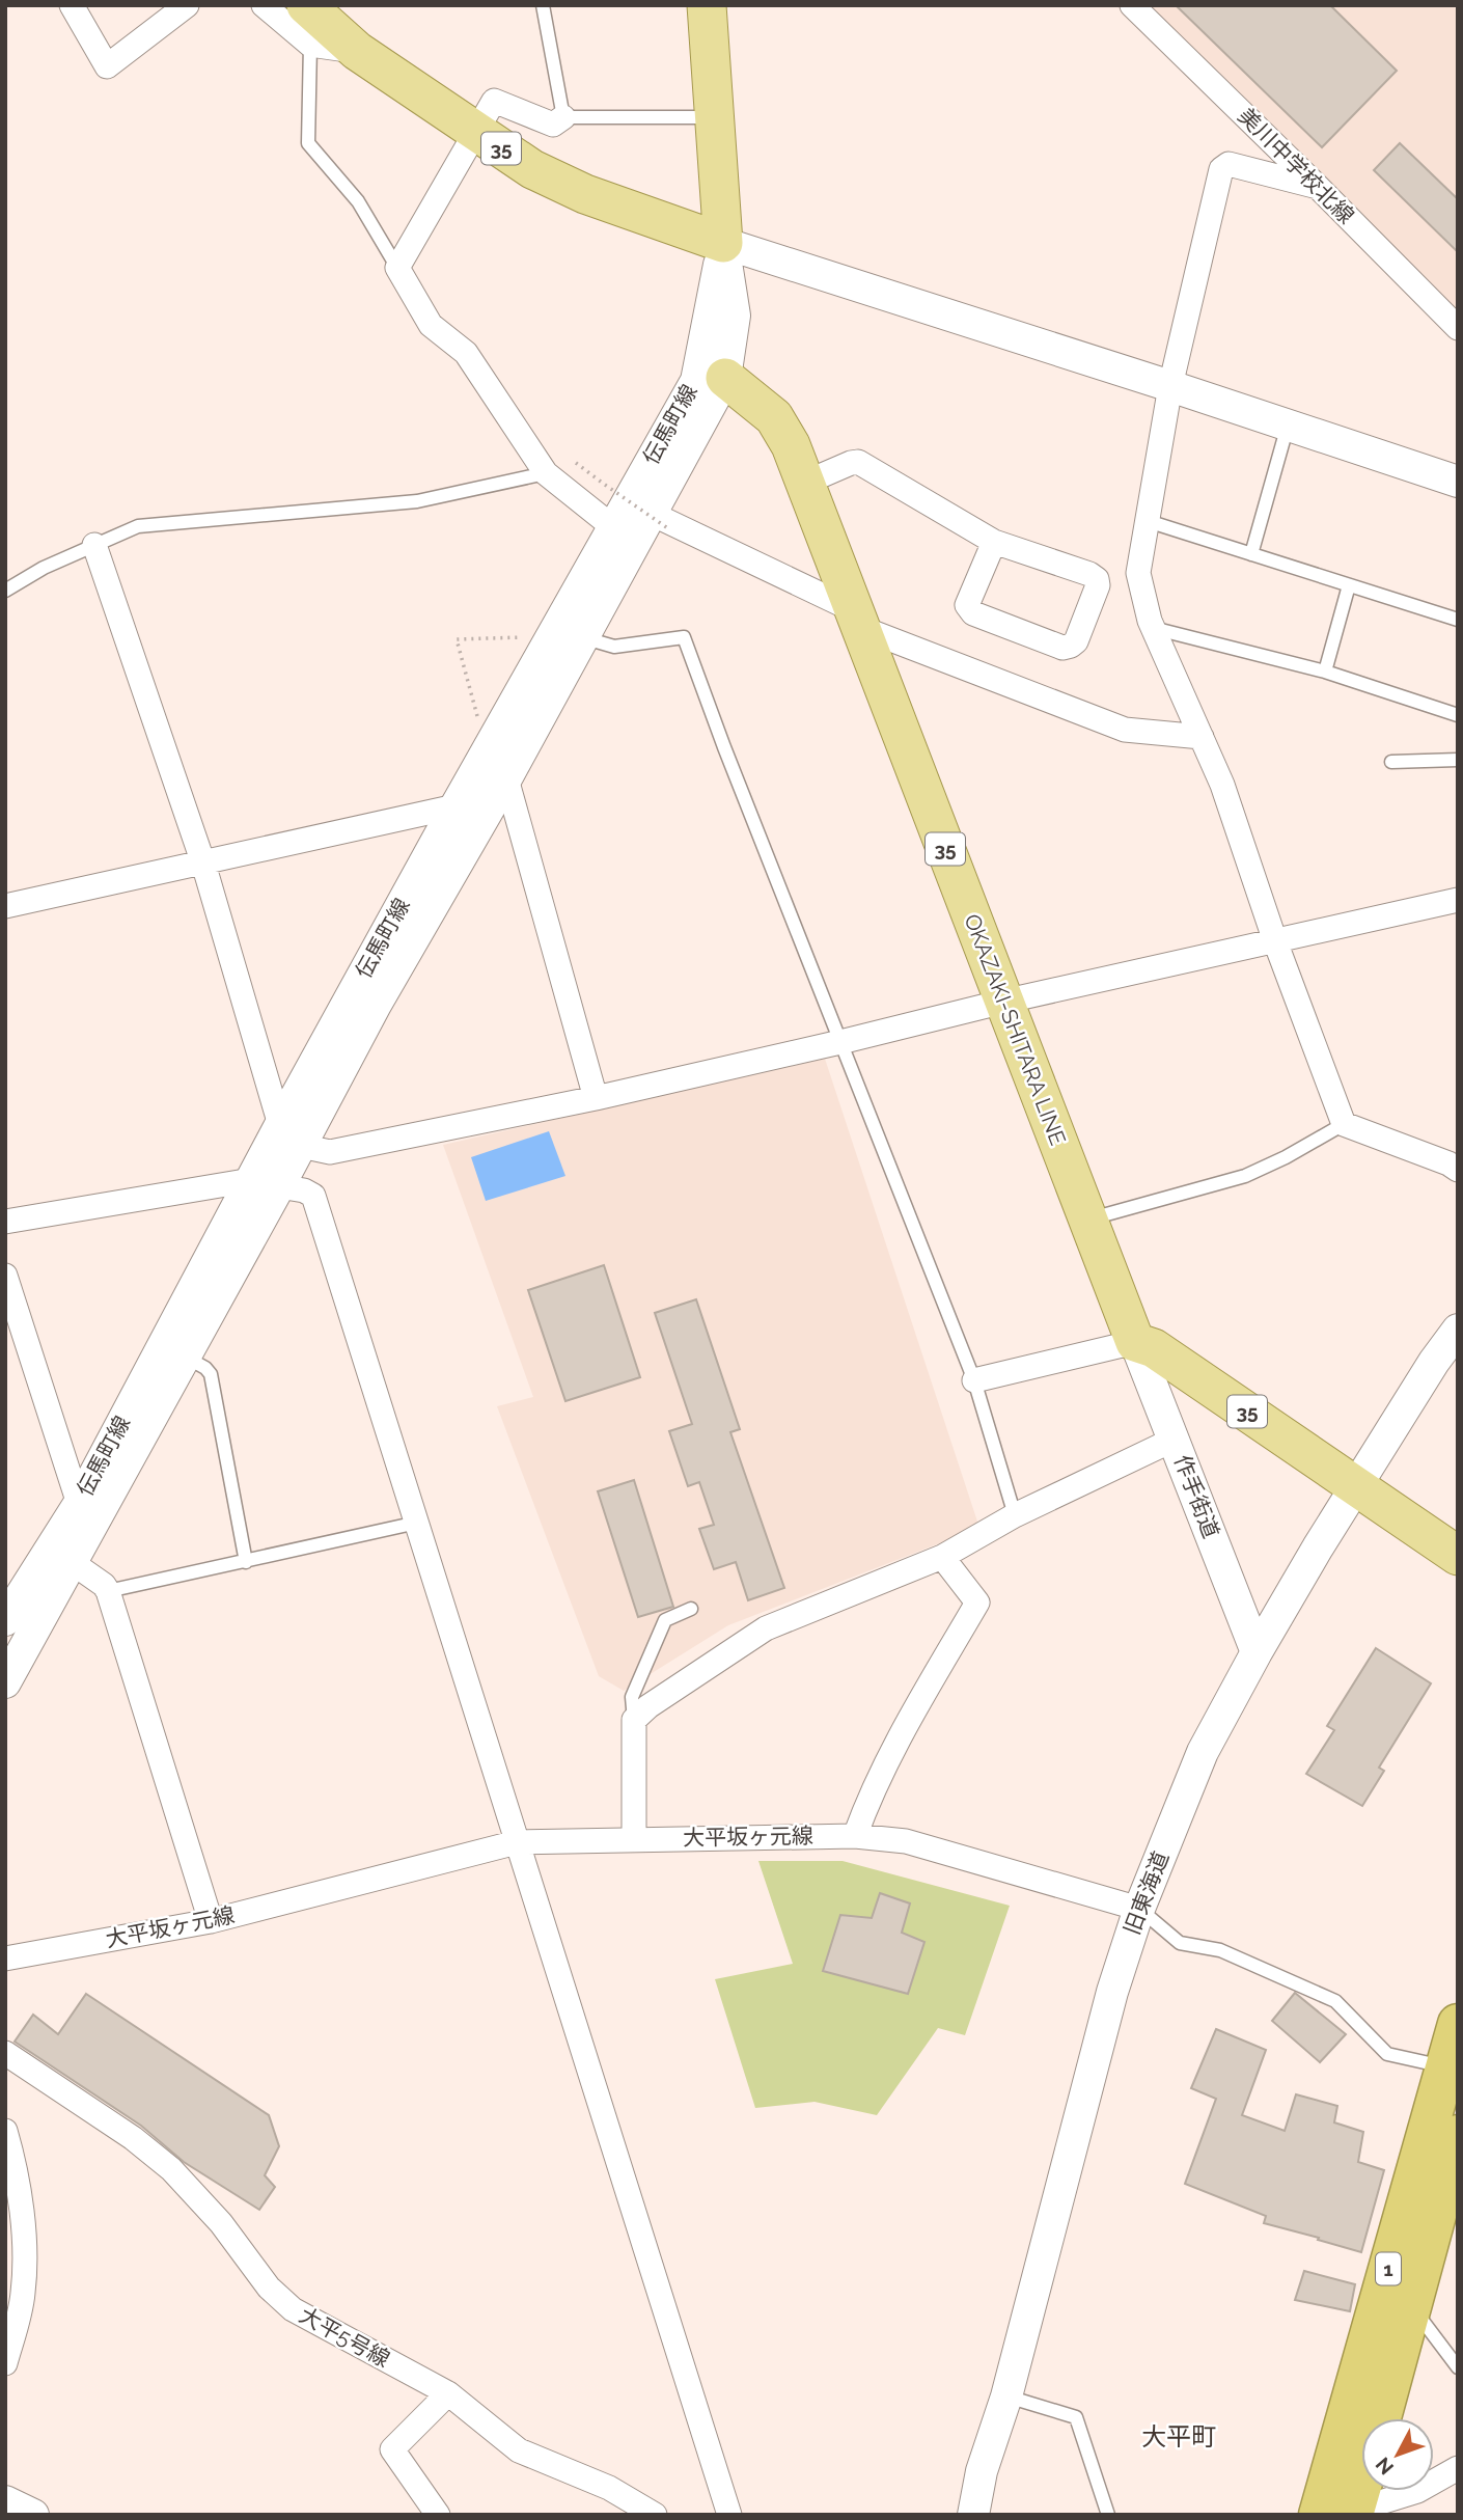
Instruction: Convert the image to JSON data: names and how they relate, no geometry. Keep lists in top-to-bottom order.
{
  "streets": {
    "highway": ["1"],
    "main road": ["35", "OKAZAKI-SHITARA LINE"],
    "street": [
      "美川中学校北線",
      "伝馬町線",
      "作手街道",
      "大平坂ヶ元線",
      "旧東海道",
      "大平5号線"
    ]
  },
  "crossings": [
    ["35", "伝馬町線"],
    ["35", "OKAZAKI-SHITARA LINE"],
    ["35", "作手街道"],
    ["35", "旧東海道"],
    ["OKAZAKI-SHITARA LINE", "作手街道"],
    ["作手街道", "旧東海道"],
    ["大平坂ヶ元線", "旧東海道"],
    ["大平坂ヶ元線", "1"]
  ],
  "districts": ["大平町"],
  "north": "bottom left"
}
